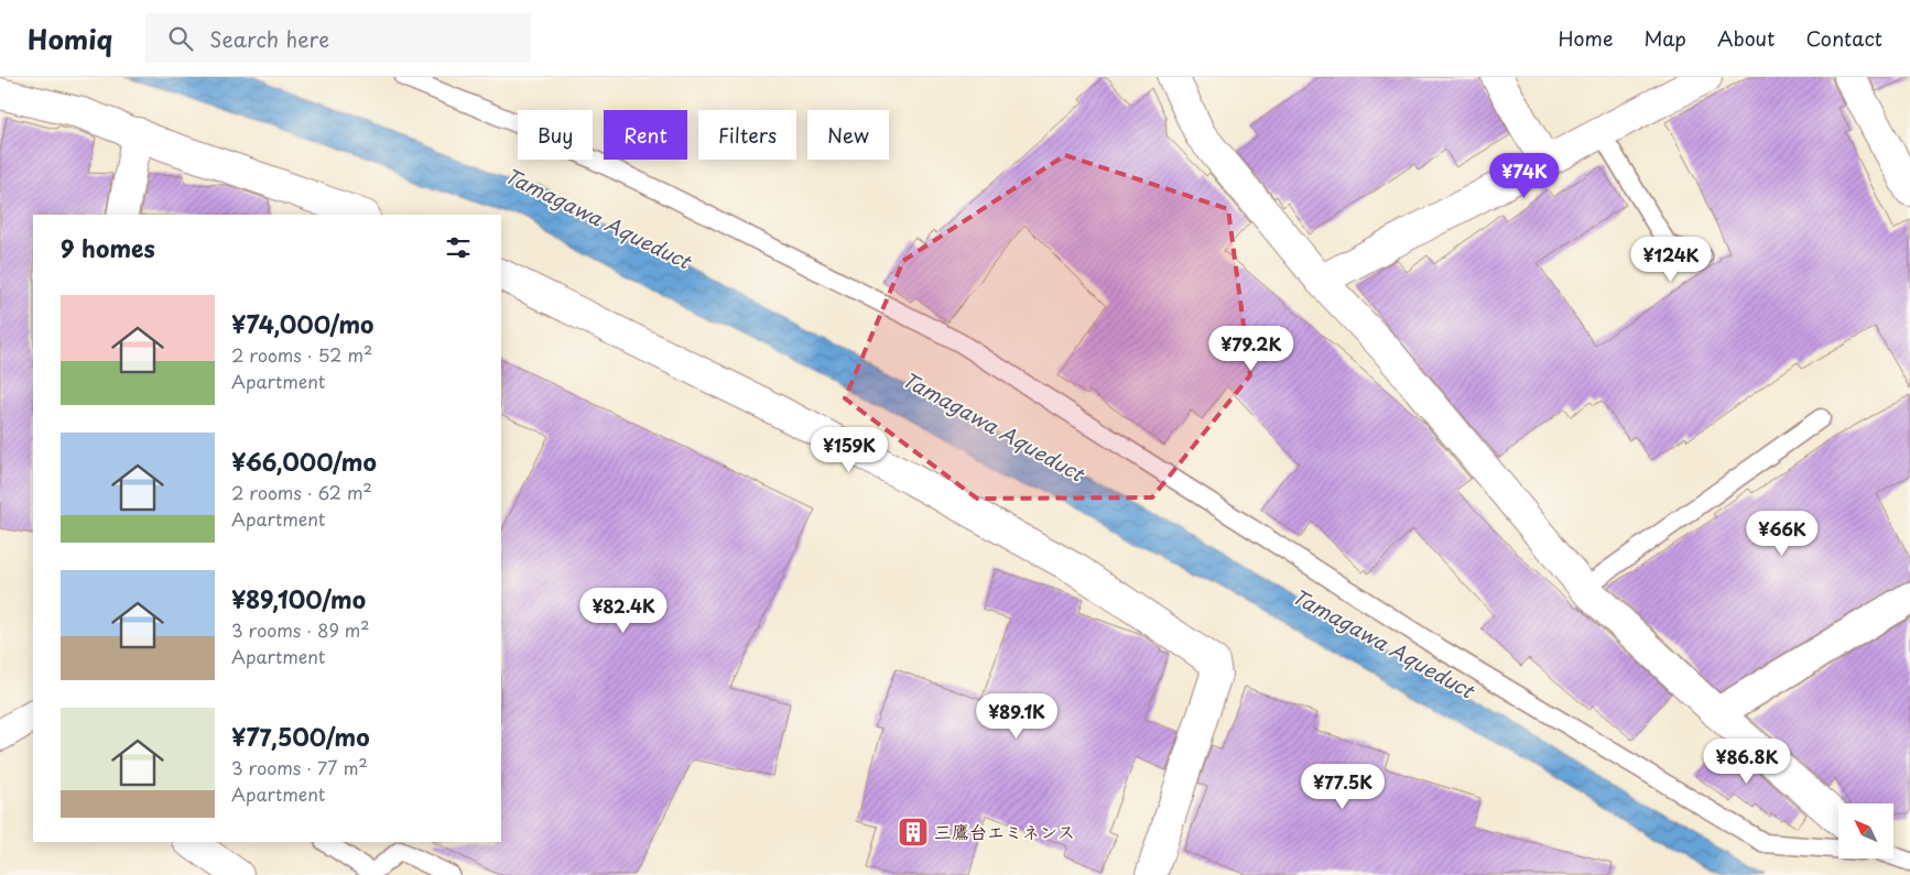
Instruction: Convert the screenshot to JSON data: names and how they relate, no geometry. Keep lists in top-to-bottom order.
{
  "water": ["Tamagawa Aqueduct"],
  "places": {
    "building": ["三鷹台エミネンス"]
  },
  "north": "top left",
  "page": {
    "header": "Homiq",
    "search": "Search here",
    "nav": [
      "Home",
      "Map",
      "About",
      "Contact"
    ],
    "chip": [
      "Buy",
      "Rent",
      "Filters",
      "New"
    ],
    "price": [
      "¥74K",
      "¥124K",
      "¥79.2K",
      "¥159K",
      "¥66K",
      "¥82.4K",
      "¥89.1K",
      "¥86.8K",
      "¥77.5K"
    ],
    "heading": "9 homes",
    "list": [
      {
        "name": "¥74,000/mo",
        "note": "2 rooms · 52 m² · Apartment"
      },
      {
        "name": "¥66,000/mo",
        "note": "2 rooms · 62 m² · Apartment"
      },
      {
        "name": "¥89,100/mo",
        "note": "3 rooms · 89 m² · Apartment"
      },
      {
        "name": "¥77,500/mo",
        "note": "3 rooms · 77 m² · Apartment"
      }
    ]
  }
}
